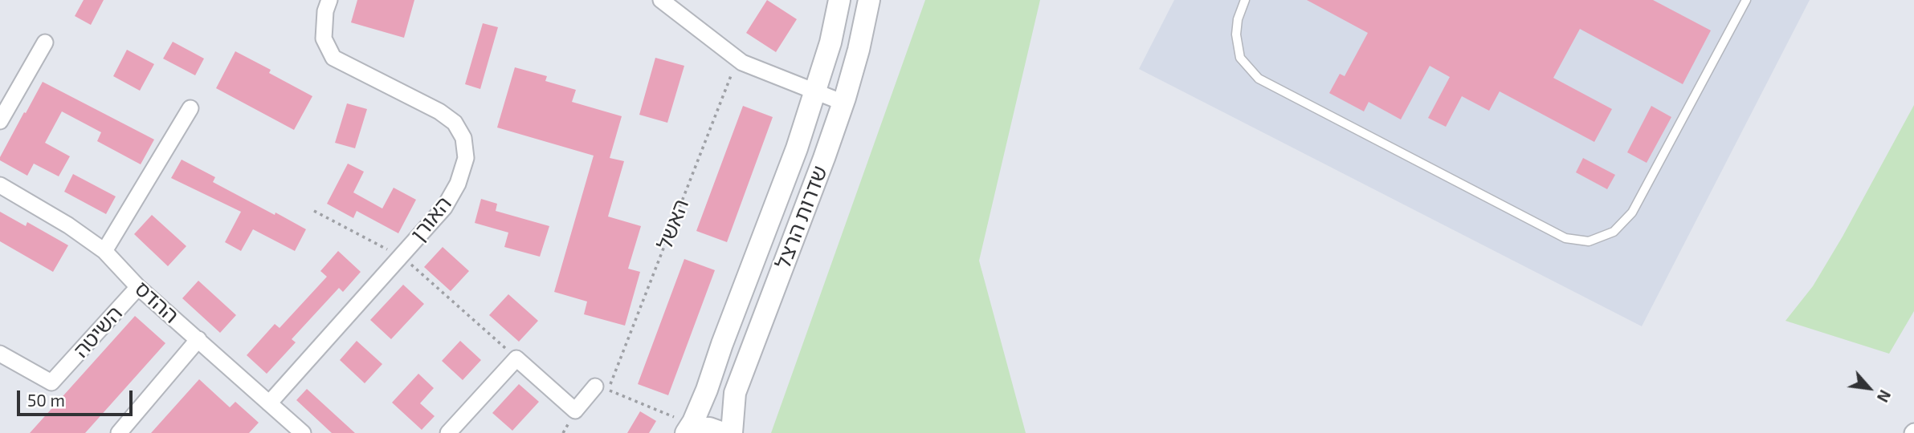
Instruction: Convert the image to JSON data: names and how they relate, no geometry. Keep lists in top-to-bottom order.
{
  "streets": {
    "main road": ["שדרות הרצל"],
    "street": ["האורן", "ההדס", "השיטה"],
    "path": ["האשל"]
  },
  "crossings": [
    ["האורן", "ההדס"],
    ["ההדס", "השיטה"]
  ],
  "scale_bar": "50 m",
  "north": "bottom right"
}
